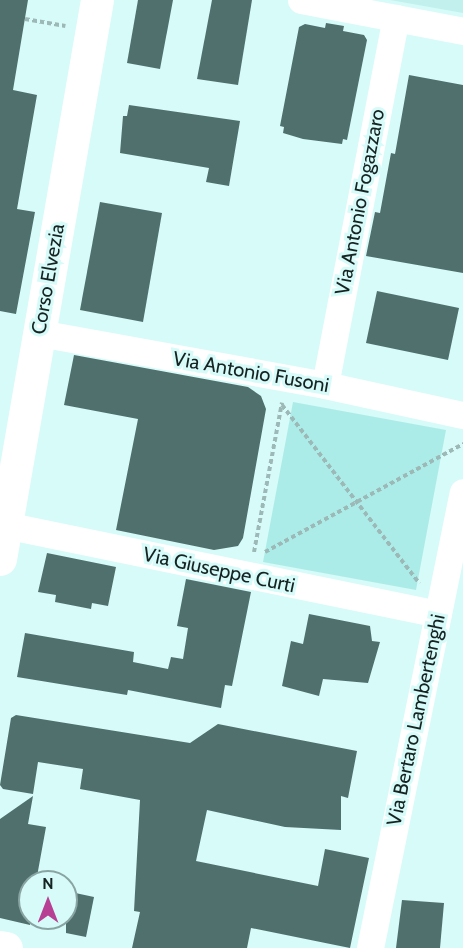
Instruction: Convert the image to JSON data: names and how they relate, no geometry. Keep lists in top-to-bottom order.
{
  "streets": {
    "street": [
      "Via Antonio Fogazzaro",
      "Corso Elvezia",
      "Via Antonio Fusoni",
      "Via Giuseppe Curti",
      "Via Bertaro Lambertenghi"
    ]
  },
  "crossings": [
    ["Via Antonio Fogazzaro", "Via Antonio Fusoni"],
    ["Corso Elvezia", "Via Antonio Fusoni"],
    ["Corso Elvezia", "Via Giuseppe Curti"],
    ["Via Giuseppe Curti", "Via Bertaro Lambertenghi"]
  ],
  "north": "top"
}
